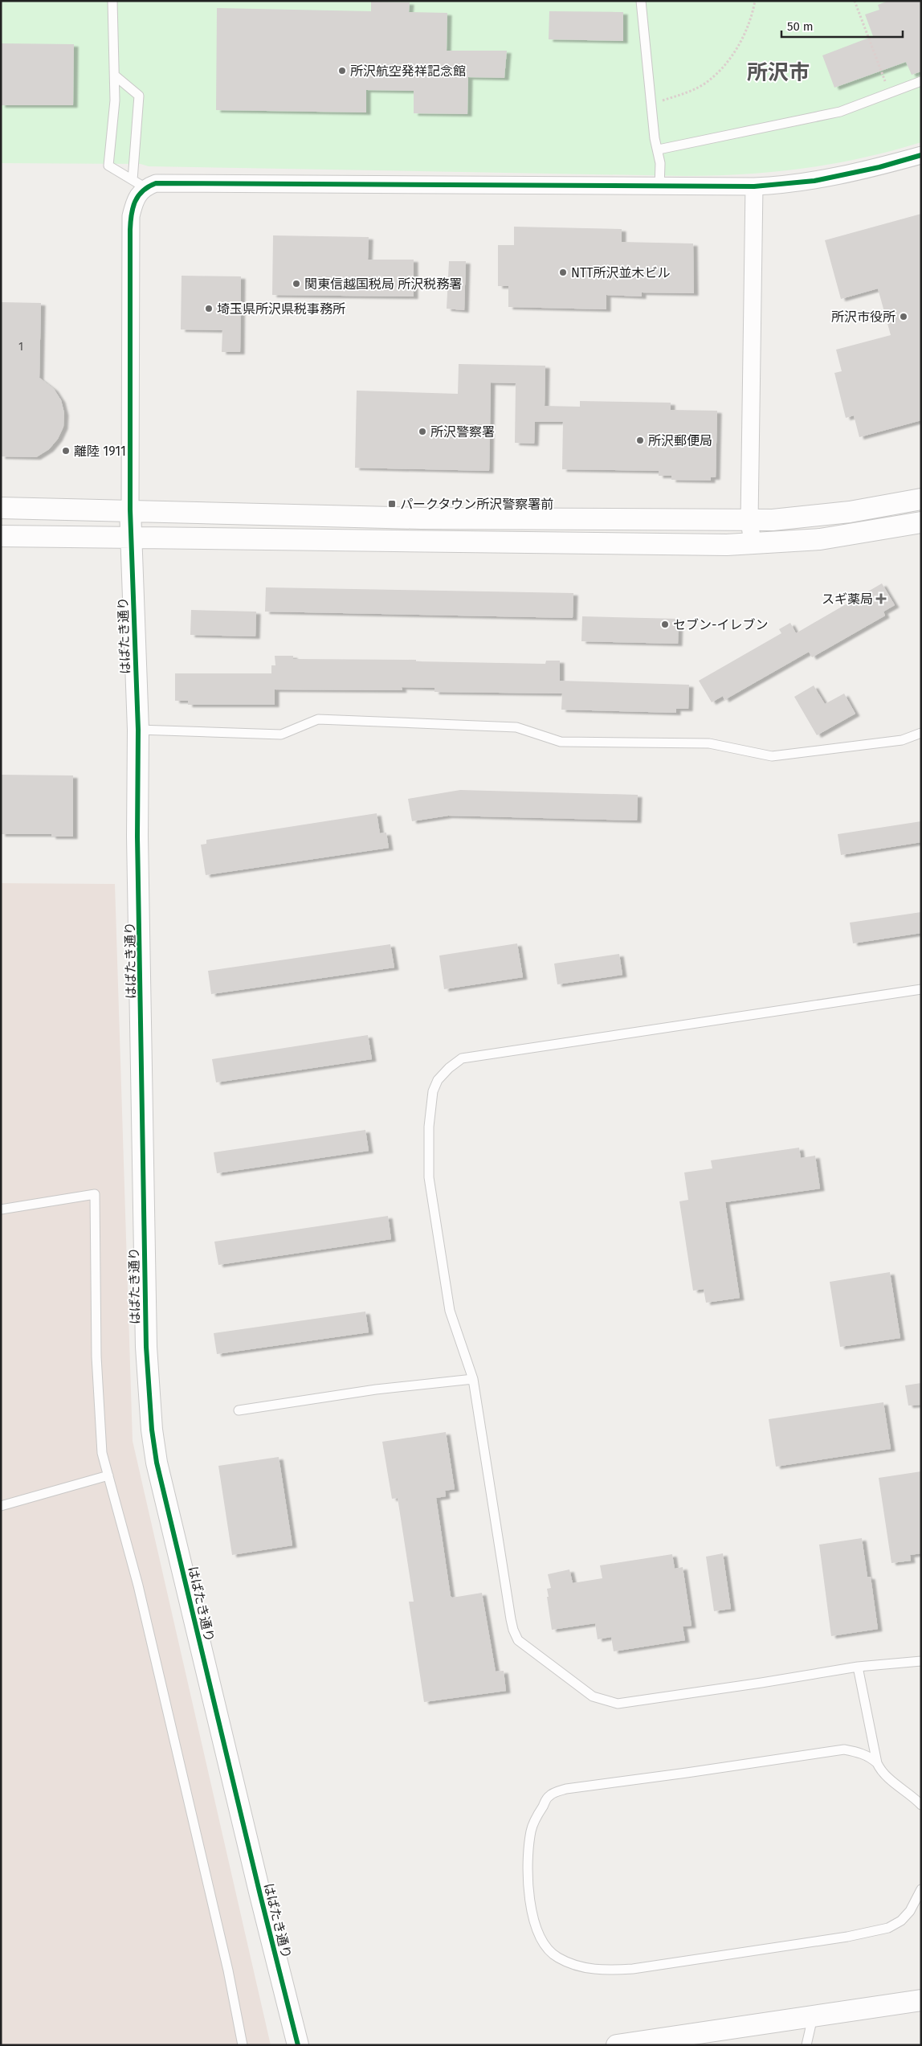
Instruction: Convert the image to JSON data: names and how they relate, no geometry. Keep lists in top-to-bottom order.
{
  "streets": {
    "street": ["はばたき通り"]
  },
  "districts": ["所沢市"],
  "places": {
    "other": [
      "所沢航空発祥記念館",
      "NTT所沢並木ビル",
      "関東信越国税局 所沢税務署",
      "埼玉県所沢県税事務所",
      "所沢市役所",
      "所沢警察署",
      "所沢郵便局",
      "離陸 1911",
      "セブン-イレブン"
    ],
    "transit": ["パークタウン所沢警察署前"],
    "health": ["スギ薬局"]
  },
  "house_numbers": ["1"],
  "scale_bar": "50 m"
}
